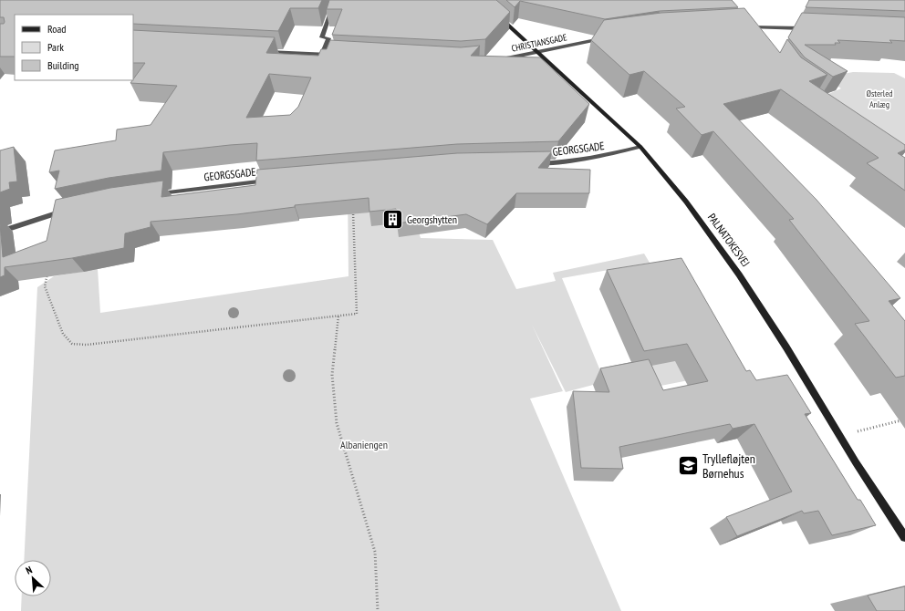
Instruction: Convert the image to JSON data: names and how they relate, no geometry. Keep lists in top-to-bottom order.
{
  "streets": {
    "main road": ["PALNATOKESVEJ"],
    "street": ["CHRISTIANSGADE", "GEORGSGADE"]
  },
  "crossings": [
    ["CHRISTIANSGADE", "PALNATOKESVEJ"],
    ["GEORGSGADE", "PALNATOKESVEJ"]
  ],
  "parks": ["Østerled Anlæg", "Albaniengen"],
  "places": {
    "building": ["Georgshytten"],
    "school or university": ["Tryllefløjten Børnehus"]
  },
  "legend": ["Road", "Park", "Building"],
  "north": "top left"
}
